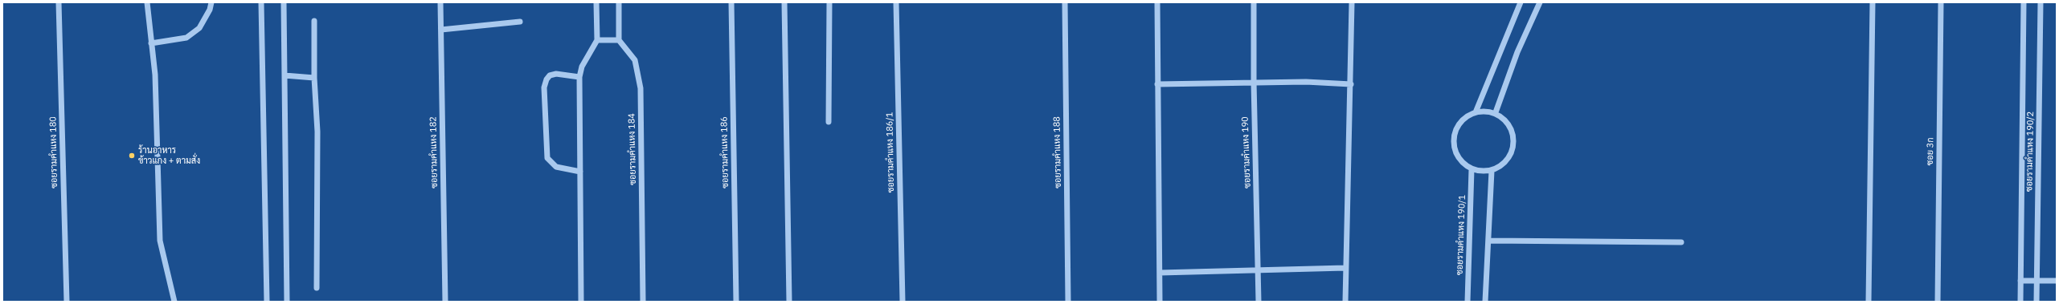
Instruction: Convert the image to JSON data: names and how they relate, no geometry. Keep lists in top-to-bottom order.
{
  "streets": {
    "street": [
      "ซอยรามคำแหง 184",
      "ซอย 3ก",
      "ซอยรามคำแหง 190/2",
      "ซอยรามคำแหง 180",
      "ซอยรามคำแหง 182",
      "ซอยรามคำแหง 186",
      "ซอยรามคำแหง 186/1",
      "ซอยรามคำแหง 188",
      "ซอยรามคำแหง 190",
      "ซอยรามคำแหง 190/1"
    ]
  },
  "places": ["ร้านอาหาร ข้าวแกง + ตามสั่ง"]
}
